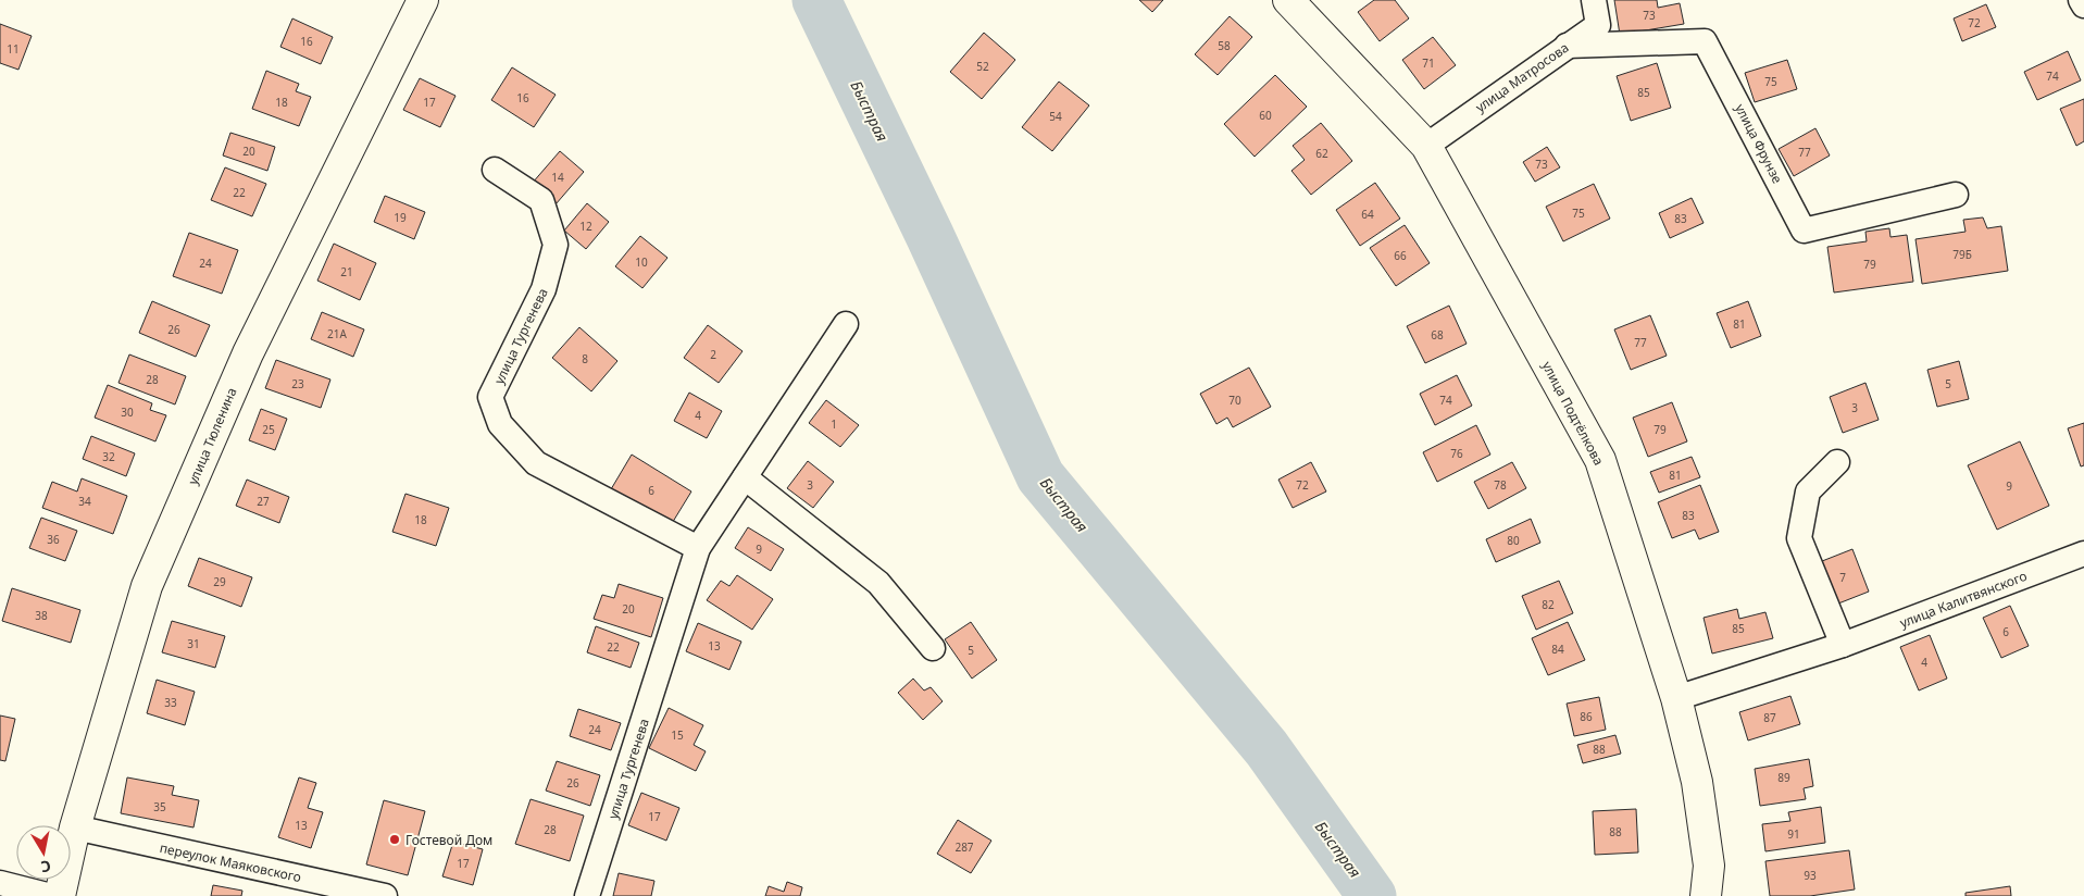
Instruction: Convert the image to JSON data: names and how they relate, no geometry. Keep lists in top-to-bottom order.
{
  "streets": {
    "main road": ["улица Подтёлкова", "улица Тюленина"],
    "street": [
      "улица Матросова",
      "улица Фрунзе",
      "улица Тургенева",
      "улица Калитвянского",
      "переулок Маяковского"
    ]
  },
  "crossings": [
    ["улица Матросова", "улица Фрунзе"],
    ["улица Матросова", "улица Подтёлкова"],
    ["улица Подтёлкова", "улица Калитвянского"],
    ["улица Тюленина", "переулок Маяковского"]
  ],
  "water": ["Быстрая"],
  "places": ["Гостевой Дом"],
  "house_numbers": [
    "73",
    "72",
    "16",
    "58",
    "11",
    "71",
    "52",
    "74",
    "75",
    "85",
    "16",
    "18",
    "17",
    "60",
    "54",
    "20",
    "77",
    "62",
    "73",
    "14",
    "22",
    "75",
    "64",
    "19",
    "83",
    "12",
    "79Б",
    "66",
    "10",
    "24",
    "79",
    "21",
    "81",
    "26",
    "21А",
    "68",
    "77",
    "2",
    "8",
    "28",
    "23",
    "5",
    "70",
    "74",
    "3",
    "30",
    "4",
    "1",
    "25",
    "79",
    "76",
    "32",
    "81",
    "3",
    "72",
    "78",
    "9",
    "6",
    "34",
    "27",
    "83",
    "18",
    "36",
    "80",
    "9",
    "7",
    "29",
    "82",
    "20",
    "38",
    "85",
    "6",
    "31",
    "13",
    "22",
    "84",
    "5",
    "4",
    "33",
    "86",
    "87",
    "24",
    "15",
    "88",
    "89",
    "26",
    "35",
    "17",
    "13",
    "28",
    "88",
    "91",
    "287",
    "17",
    "93"
  ],
  "north": "bottom"
}
